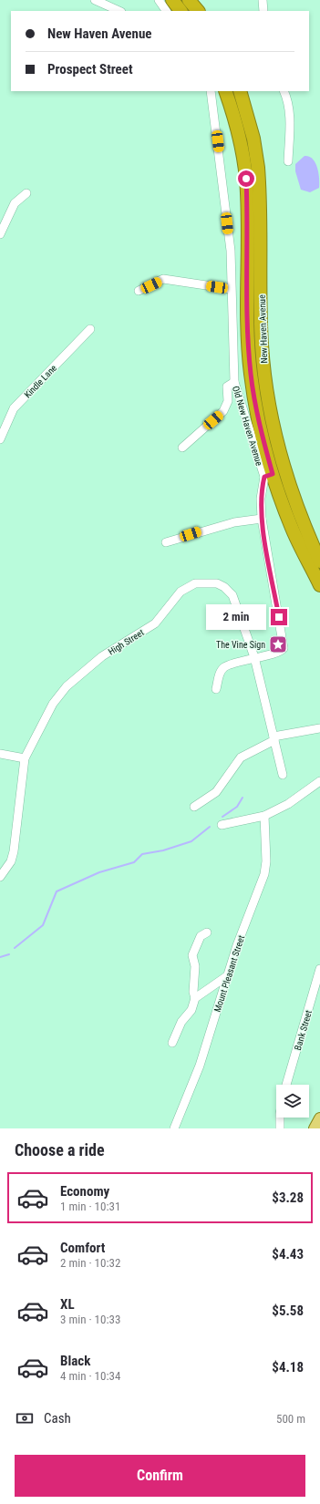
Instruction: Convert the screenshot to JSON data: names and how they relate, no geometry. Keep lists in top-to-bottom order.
{
  "streets": {
    "highway": ["New Haven Avenue"],
    "street": [
      "Kindle Lane",
      "Old New Haven Avenue",
      "High Street",
      "Mount Pleasant Street",
      "Bank Street"
    ]
  },
  "crossings": [
    ["New Haven Avenue", "Old New Haven Avenue"]
  ],
  "places": {
    "place": ["The Vine Sign"]
  },
  "page": {
    "banner": ["New Haven Avenue", "Prospect Street"],
    "bubble": "2 min",
    "heading": "Choose a ride",
    "list": [
      {
        "name": "Economy",
        "note": "1 min · 10:31",
        "value": "$3.28"
      },
      {
        "name": "Comfort",
        "note": "2 min · 10:32",
        "value": "$4.43"
      },
      {
        "name": "XL",
        "note": "3 min · 10:33",
        "value": "$5.58"
      },
      {
        "name": "Black",
        "note": "4 min · 10:34",
        "value": "$4.18"
      }
    ],
    "pay": ["Cash", "500 m"],
    "buttons": "Confirm"
  }
}
